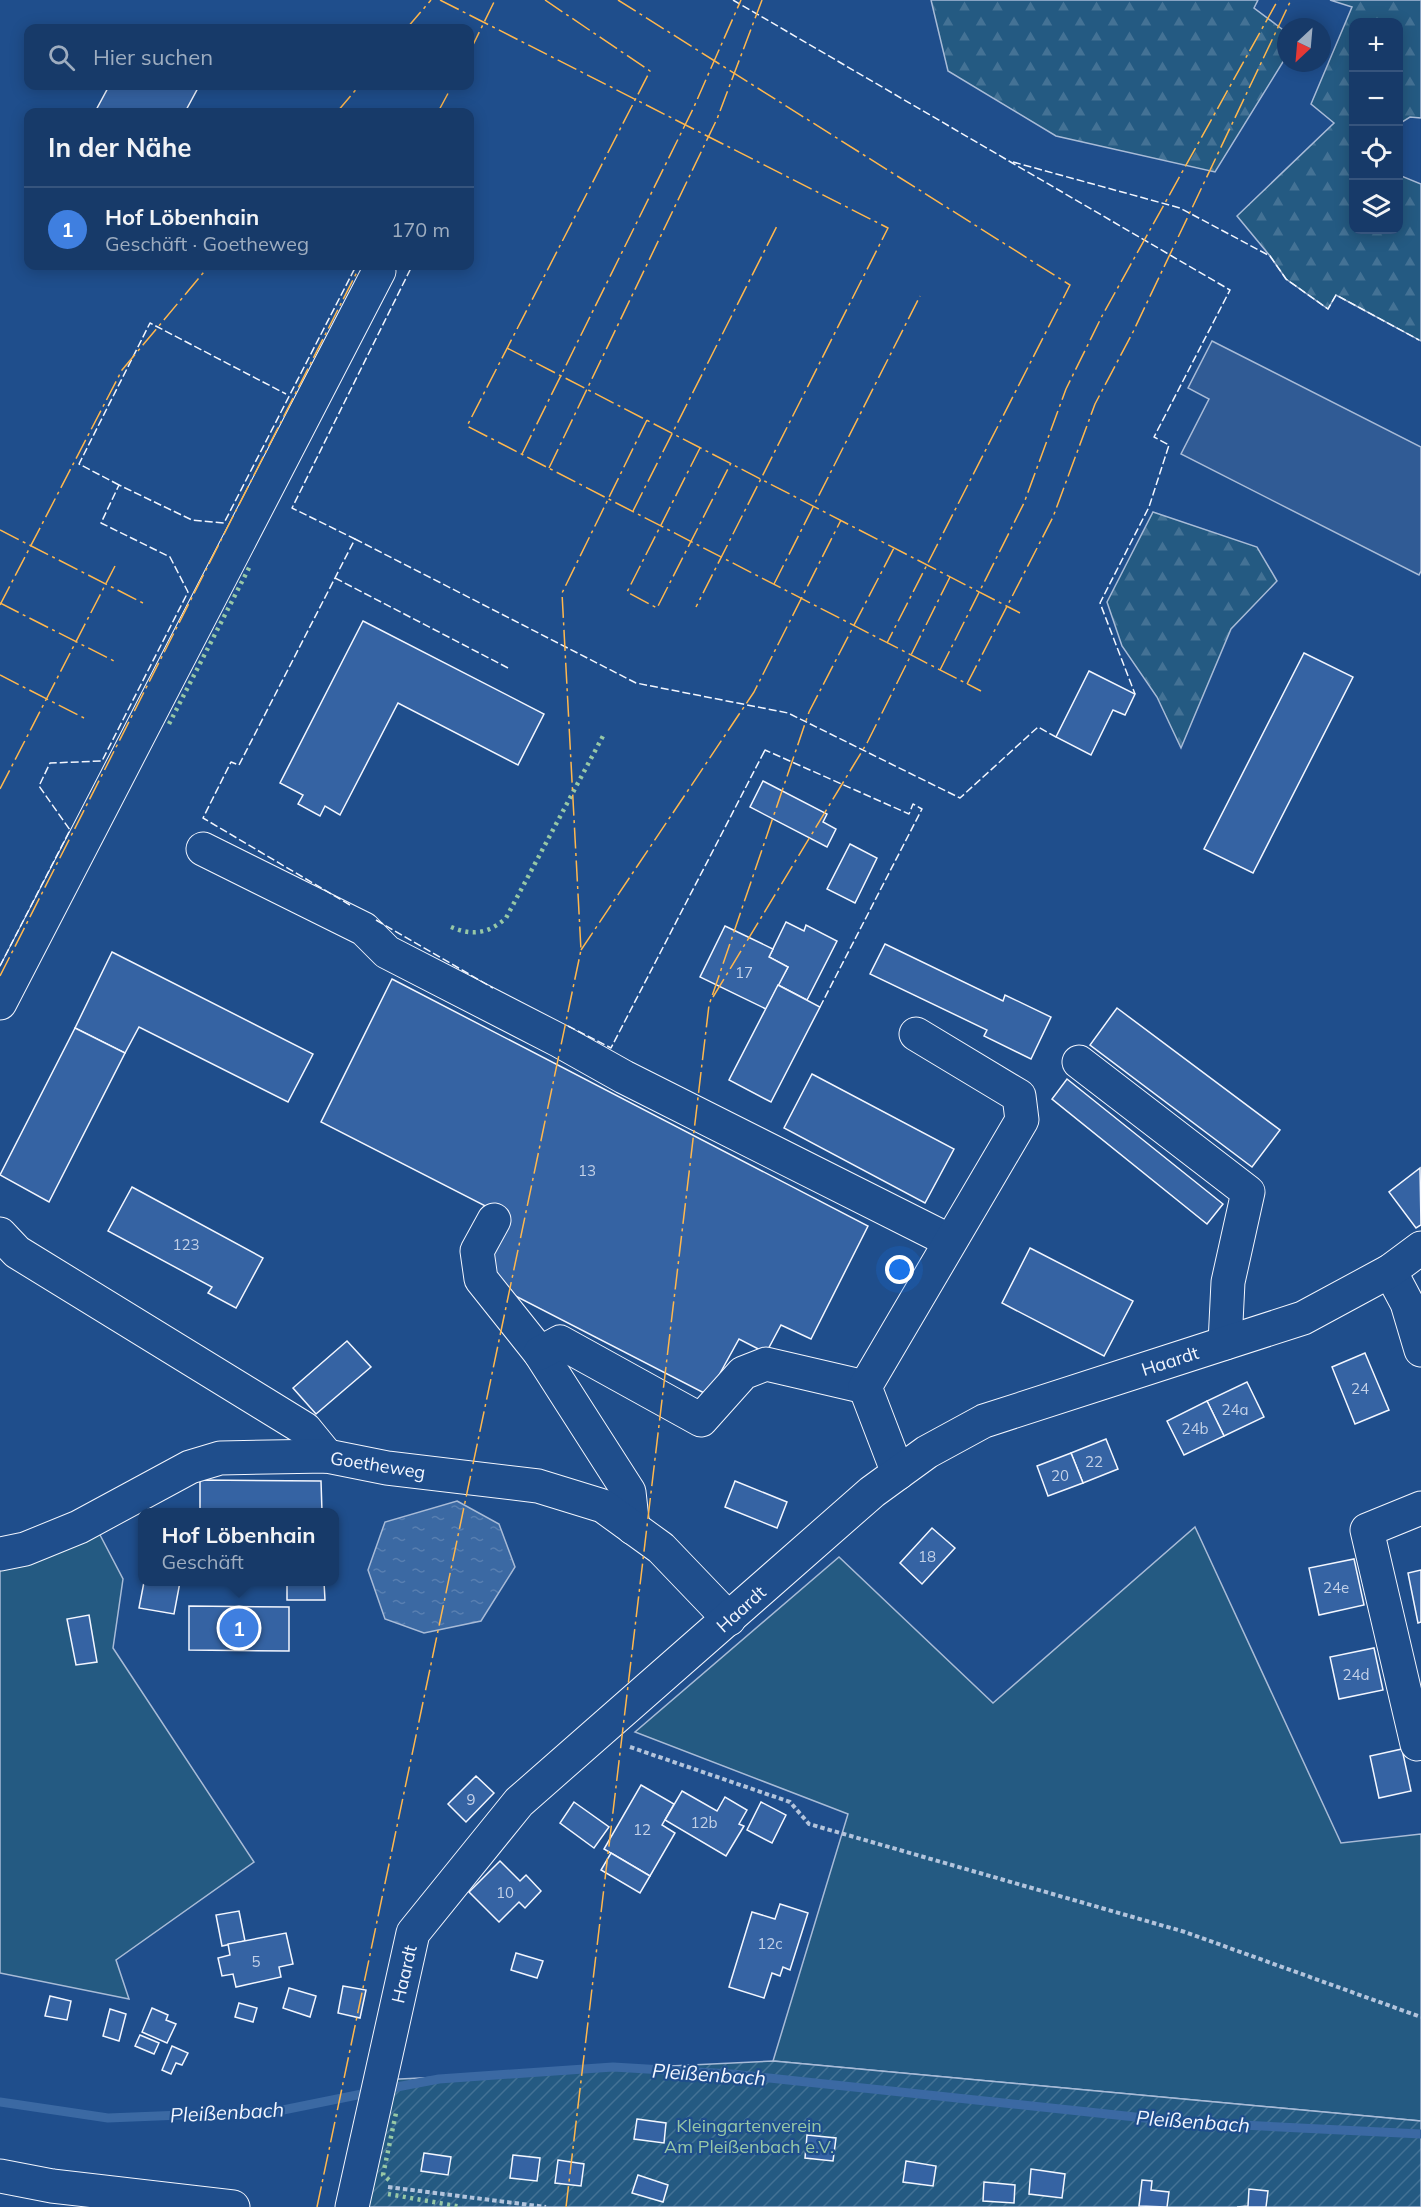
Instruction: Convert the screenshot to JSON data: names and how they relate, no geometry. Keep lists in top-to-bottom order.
{
  "streets": {
    "street": ["Haardt", "Goetheweg"]
  },
  "crossings": [
    ["Haardt", "Goetheweg"]
  ],
  "water": ["Pleißenbach"],
  "parks": ["Kleingartenverein Am Pleißenbach e.V."],
  "house_numbers": [
    "17",
    "13",
    "123",
    "24",
    "24a",
    "24b",
    "22",
    "20",
    "18",
    "24e",
    "24d",
    "9",
    "12b",
    "12",
    "10",
    "12c",
    "5"
  ],
  "north": "bottom left",
  "page": {
    "map_buttons": ["+", "−"],
    "search": "Hier suchen",
    "heading": "In der Nähe",
    "list": [
      {
        "mark": "1",
        "name": "Hof Löbenhain",
        "note": "Geschäft · Goetheweg",
        "value": "170 m"
      }
    ],
    "popup": ["Hof Löbenhain", "Geschäft"],
    "pins": "1"
  }
}
